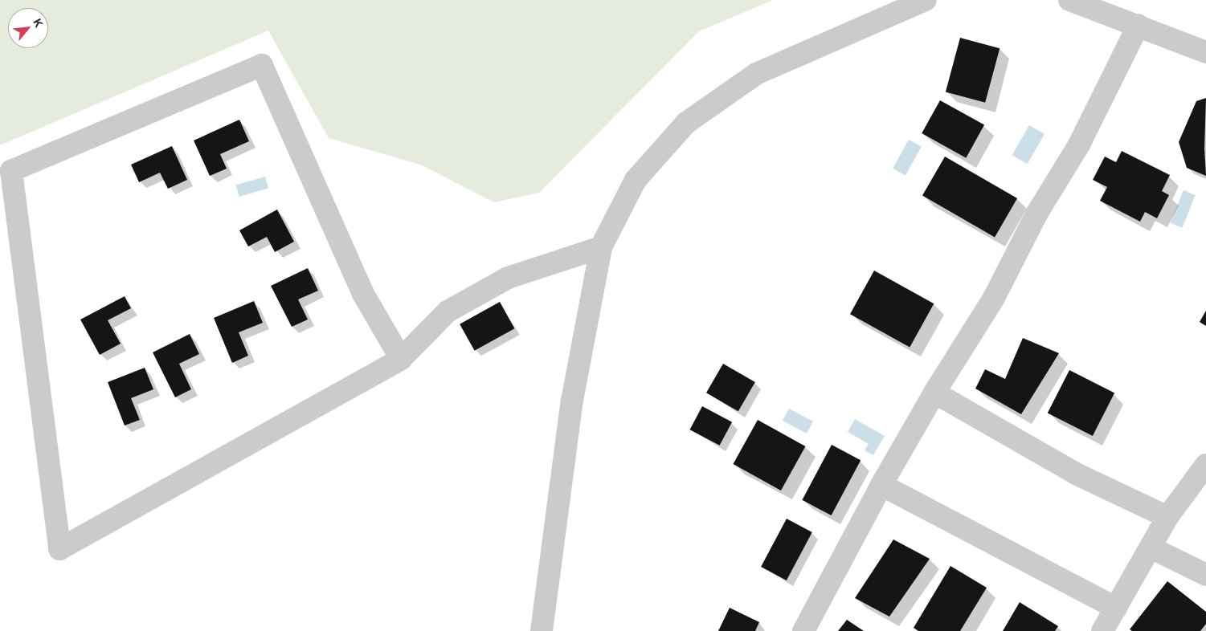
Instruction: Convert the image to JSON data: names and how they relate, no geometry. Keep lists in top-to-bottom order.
{
  "north": "top right"
}
